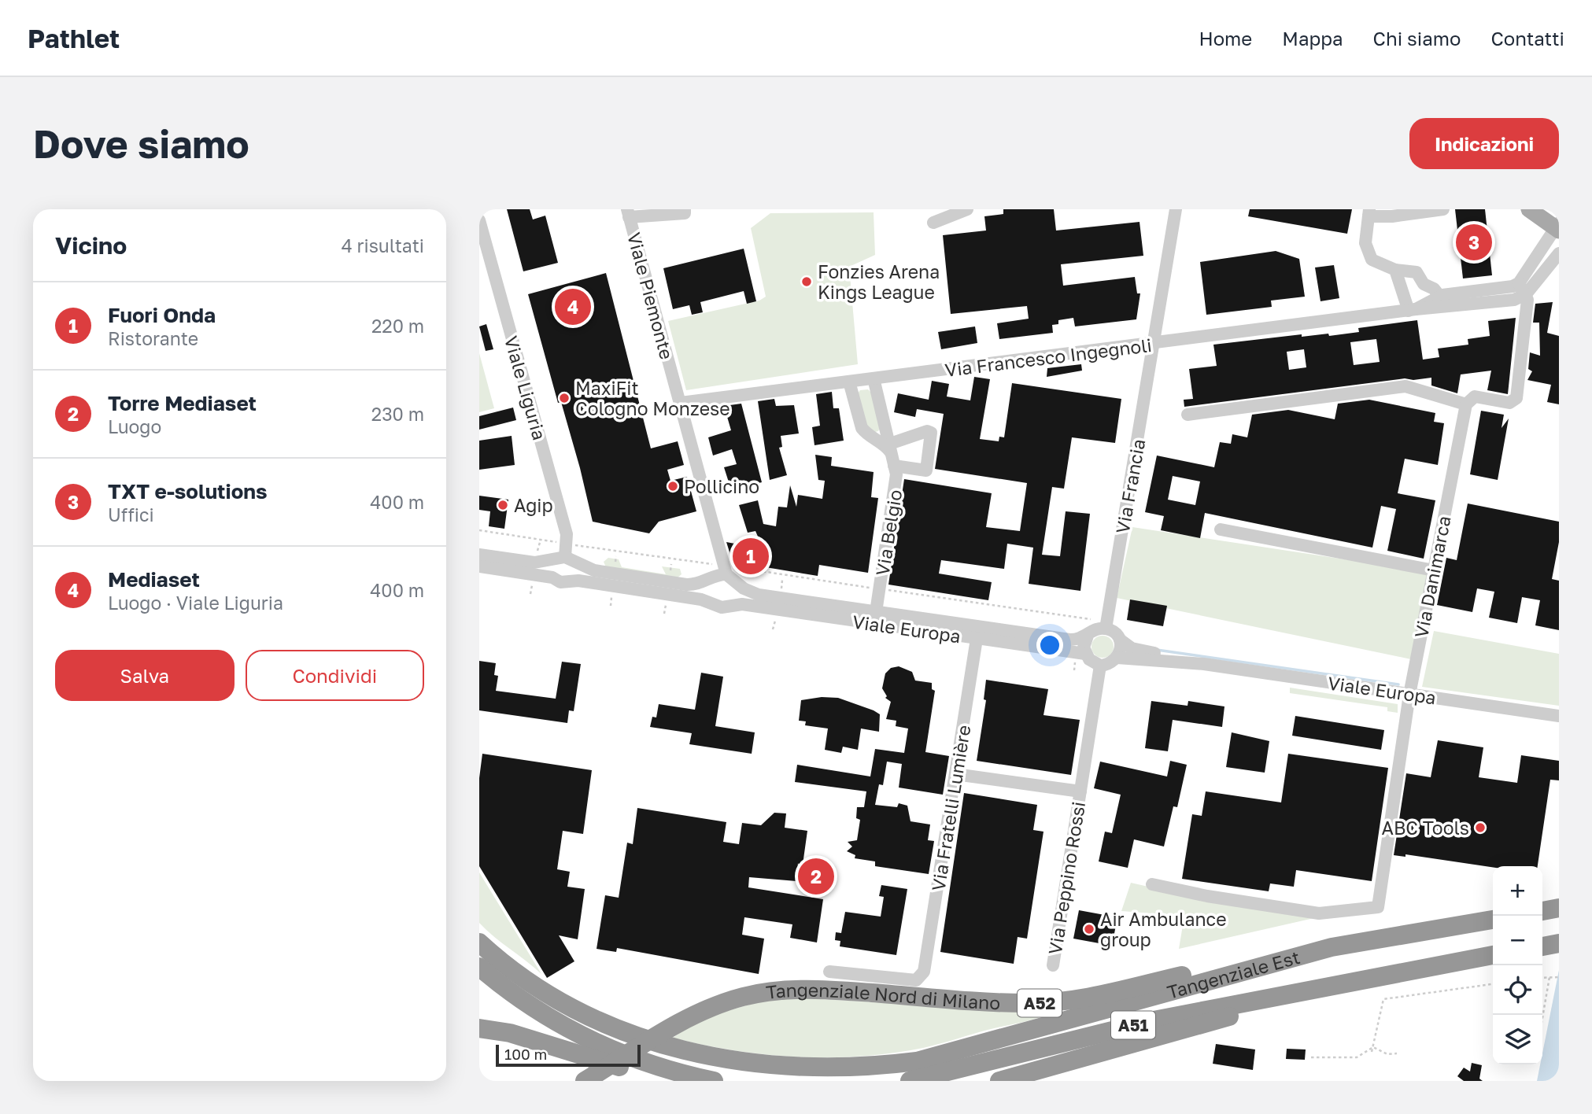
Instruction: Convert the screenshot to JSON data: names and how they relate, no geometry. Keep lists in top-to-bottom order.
{
  "streets": {
    "highway": [
      "Tangenziale Est",
      "Tangenziale Nord di Milano",
      "A52",
      "A51"
    ],
    "street": [
      "Viale Piemonte",
      "Via Francesco Ingegnoli",
      "Viale Liguria",
      "Via Francia",
      "Via Belgio",
      "Via Danimarca",
      "Viale Europa",
      "Via Fratelli Lumière",
      "Via Peppino Rossi"
    ]
  },
  "crossings": [
    ["Viale Piemonte", "Via Francesco Ingegnoli"],
    ["Viale Piemonte", "Viale Europa"],
    ["Via Francesco Ingegnoli", "Via Francia"],
    ["Via Francesco Ingegnoli", "Via Belgio"],
    ["Via Francia", "Viale Europa"],
    ["Via Francia", "Via Peppino Rossi"],
    ["Via Belgio", "Viale Europa"],
    ["Via Danimarca", "Viale Europa"],
    ["Viale Europa", "Via Fratelli Lumière"],
    ["Viale Europa", "Via Peppino Rossi"],
    ["Via Fratelli Lumière", "Via Peppino Rossi"],
    ["Tangenziale Est", "Tangenziale Nord di Milano"]
  ],
  "places": [
    "Fonzies Arena Kings League",
    "MaxiFit Cologno Monzese",
    "Pollicino",
    "Agip",
    "ABC Tools",
    "Air Ambulance group"
  ],
  "scale_bar": "100 m",
  "page": {
    "header": "Pathlet",
    "nav": [
      "Home",
      "Mappa",
      "Chi siamo",
      "Contatti"
    ],
    "buttons": [
      "Indicazioni",
      ["Salva", "Condividi"]
    ],
    "title": "Dove siamo",
    "heading": ["Vicino", "4 risultati"],
    "pins": [
      "3",
      "4",
      "1",
      "2"
    ],
    "list": [
      {
        "mark": "1",
        "name": "Fuori Onda",
        "note": "Ristorante",
        "value": "220 m"
      },
      {
        "mark": "2",
        "name": "Torre Mediaset",
        "note": "Luogo",
        "value": "230 m"
      },
      {
        "mark": "3",
        "name": "TXT e-solutions",
        "note": "Uffici",
        "value": "400 m"
      },
      {
        "mark": "4",
        "name": "Mediaset",
        "note": "Luogo · Viale Liguria",
        "value": "400 m"
      }
    ],
    "map_buttons": ["+", "−"],
    "scale": "100 m"
  }
}
